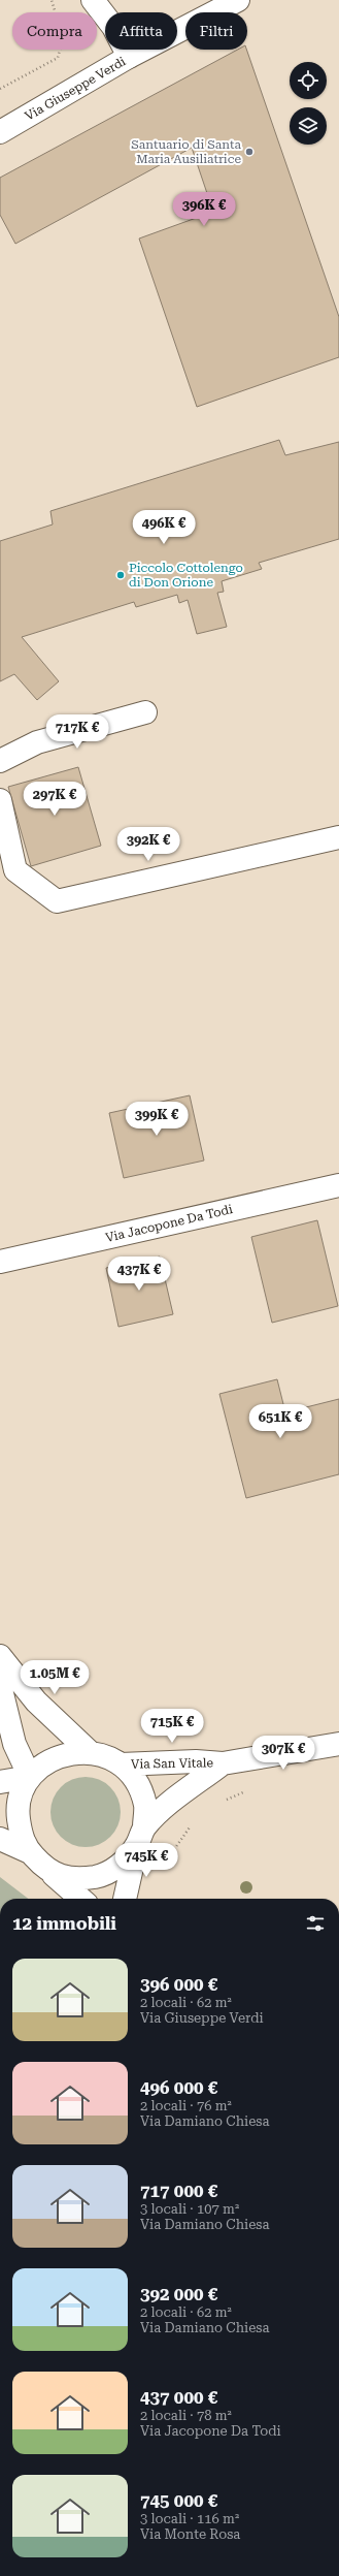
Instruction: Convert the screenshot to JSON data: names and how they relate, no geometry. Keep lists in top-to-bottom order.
{
  "streets": {
    "street": ["Via Giuseppe Verdi", "Via Jacopone Da Todi", "Via San Vitale"]
  },
  "places": ["Santuario di Santa Maria Ausiliatrice", "Piccolo Cottolengo di Don Orione"],
  "page": {
    "chip": ["Compra", "Affitta", "Filtri"],
    "price": [
      "396K €",
      "496K €",
      "717K €",
      "297K €",
      "392K €",
      "399K €",
      "437K €",
      "651K €",
      "1.05M €",
      "715K €",
      "307K €",
      "745K €"
    ],
    "heading": "12 immobili",
    "list": [
      {
        "name": "396 000 €",
        "note": "2 locali · 62 m² · Via Giuseppe Verdi"
      },
      {
        "name": "496 000 €",
        "note": "2 locali · 76 m² · Via Damiano Chiesa"
      },
      {
        "name": "717 000 €",
        "note": "3 locali · 107 m² · Via Damiano Chiesa"
      },
      {
        "name": "392 000 €",
        "note": "2 locali · 62 m² · Via Damiano Chiesa"
      },
      {
        "name": "437 000 €",
        "note": "2 locali · 78 m² · Via Jacopone Da Todi"
      },
      {
        "name": "745 000 €",
        "note": "3 locali · 116 m² · Via Monte Rosa"
      }
    ]
  }
}
